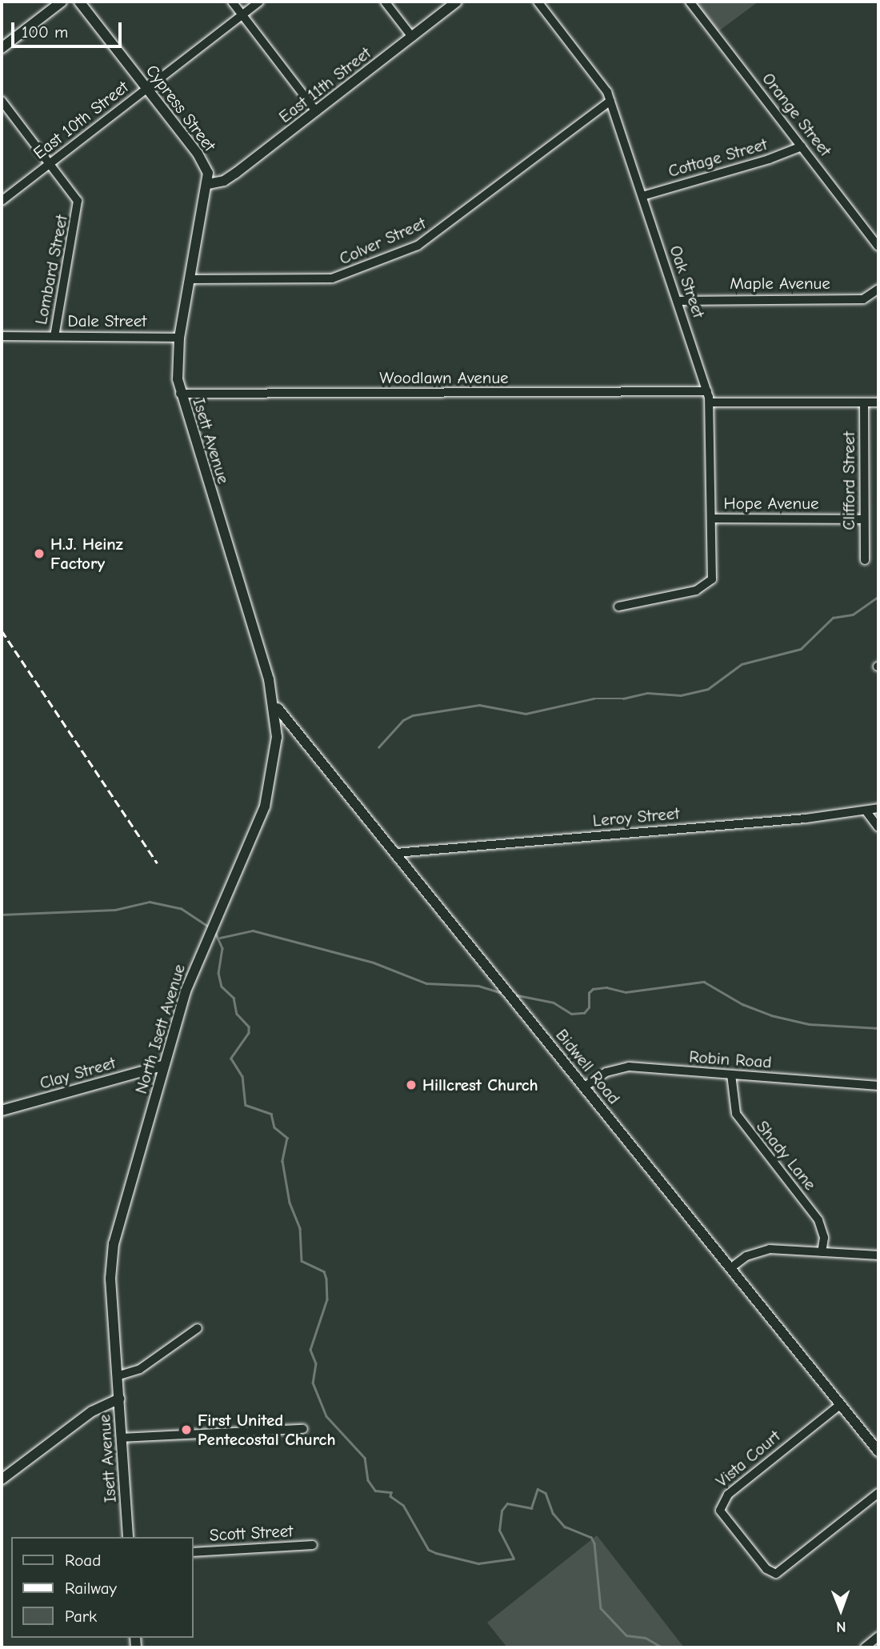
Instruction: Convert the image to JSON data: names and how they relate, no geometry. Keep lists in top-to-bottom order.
{
  "streets": {
    "street": [
      "East 11th Street",
      "Cypress Street",
      "Orange Street",
      "East 10th Street",
      "Cottage Street",
      "Colver Street",
      "Lombard Street",
      "Oak Street",
      "Maple Avenue",
      "Dale Street",
      "Woodlawn Avenue",
      "Isett Avenue",
      "Clifford Street",
      "Hope Avenue",
      "Leroy Street",
      "North Isett Avenue",
      "Robin Road",
      "Bidwell Road",
      "Clay Street",
      "Shady Lane",
      "Vista Court",
      "Scott Street"
    ]
  },
  "crossings": [
    ["East 11th Street", "Cypress Street"],
    ["East 11th Street", "Isett Avenue"],
    ["Cypress Street", "East 10th Street"],
    ["Cypress Street", "Isett Avenue"],
    ["Orange Street", "Cottage Street"],
    ["East 10th Street", "Lombard Street"],
    ["Cottage Street", "Oak Street"],
    ["Colver Street", "Oak Street"],
    ["Colver Street", "Isett Avenue"],
    ["Lombard Street", "Dale Street"],
    ["Oak Street", "Maple Avenue"],
    ["Oak Street", "Woodlawn Avenue"],
    ["Oak Street", "Hope Avenue"],
    ["Dale Street", "Isett Avenue"],
    ["Woodlawn Avenue", "Isett Avenue"],
    ["Isett Avenue", "North Isett Avenue"],
    ["Isett Avenue", "Bidwell Road"],
    ["Clifford Street", "Hope Avenue"],
    ["Leroy Street", "Bidwell Road"],
    ["North Isett Avenue", "Bidwell Road"],
    ["North Isett Avenue", "Clay Street"],
    ["Robin Road", "Bidwell Road"],
    ["Robin Road", "Shady Lane"],
    ["Bidwell Road", "Vista Court"]
  ],
  "places": ["H.J. Heinz Factory", "Hillcrest Church", "First United Pentecostal Church"],
  "legend": ["Road", "Railway", "Park"],
  "scale_bar": "100 m",
  "north": "bottom"
}
